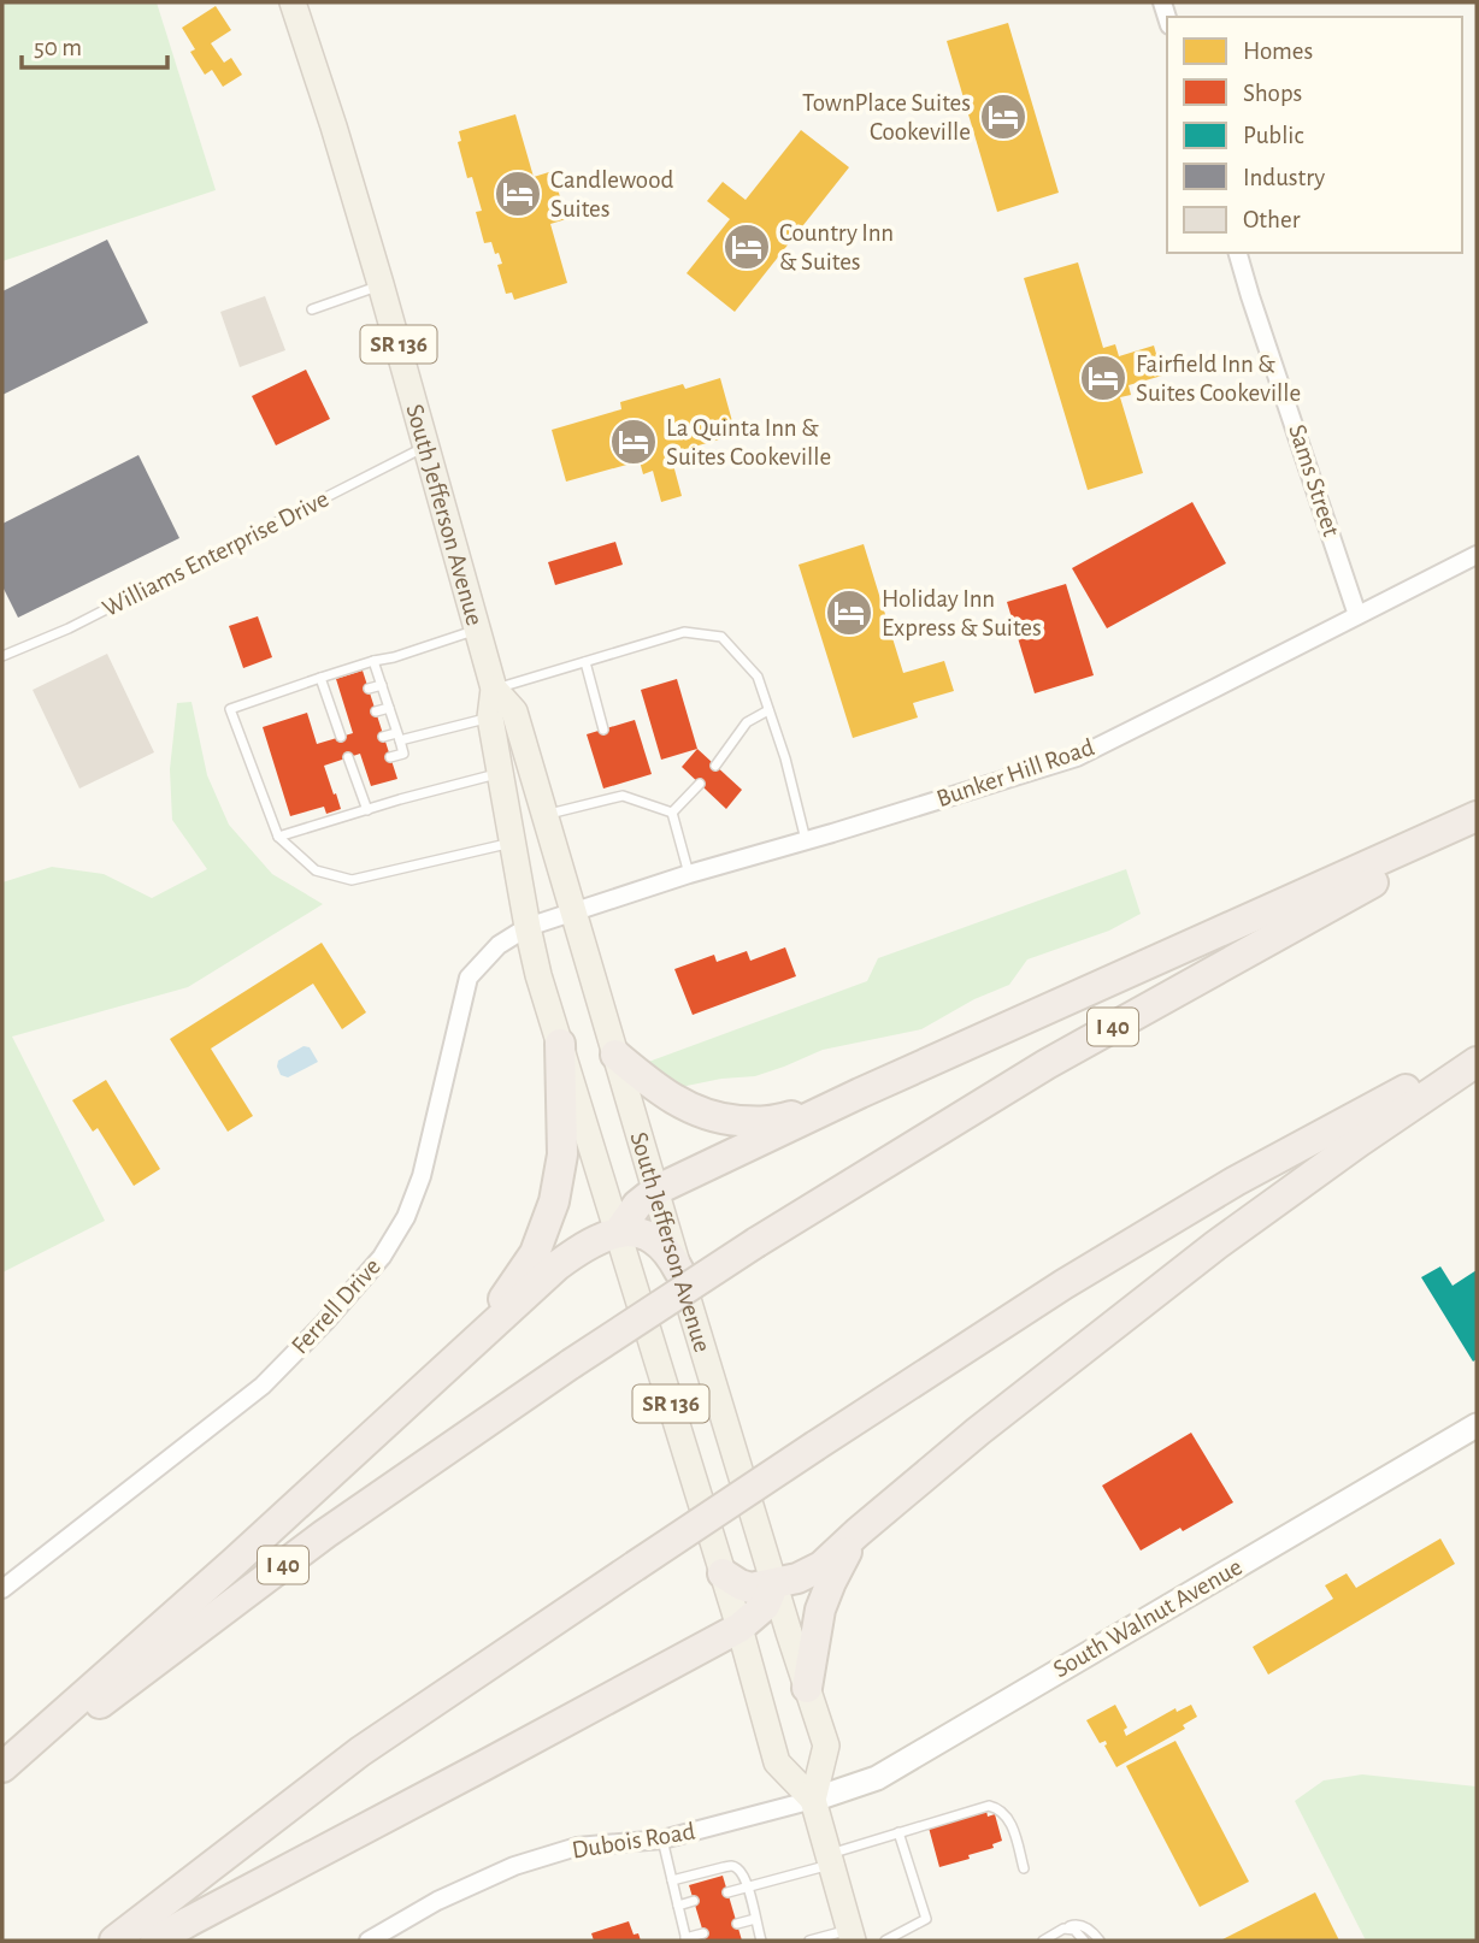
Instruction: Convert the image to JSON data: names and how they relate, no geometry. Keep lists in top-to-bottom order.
{
  "streets": {
    "highway": ["I 40"],
    "main road": ["SR 136", "South Jefferson Avenue"],
    "street": [
      "Sams Street",
      "Bunker Hill Road",
      "Ferrell Drive",
      "South Walnut Avenue",
      "Dubois Road"
    ],
    "lane": ["Williams Enterprise Drive"]
  },
  "crossings": [
    ["Sams Street", "Bunker Hill Road"],
    ["South Jefferson Avenue", "Williams Enterprise Drive"],
    ["South Jefferson Avenue", "Bunker Hill Road"],
    ["South Jefferson Avenue", "Ferrell Drive"],
    ["South Jefferson Avenue", "South Walnut Avenue"],
    ["South Jefferson Avenue", "Dubois Road"],
    ["Bunker Hill Road", "Ferrell Drive"],
    ["South Walnut Avenue", "Dubois Road"]
  ],
  "places": {
    "hotel": [
      "TownPlace Suites Cookeville",
      "Candlewood Suites",
      "Country Inn & Suites",
      "Fairfield Inn & Suites Cookeville",
      "La Quinta Inn & Suites Cookeville",
      "Holiday Inn Express & Suites"
    ]
  },
  "legend": [
    "Homes",
    "Shops",
    "Public",
    "Industry",
    "Other"
  ],
  "scale_bar": "50 m"
}
